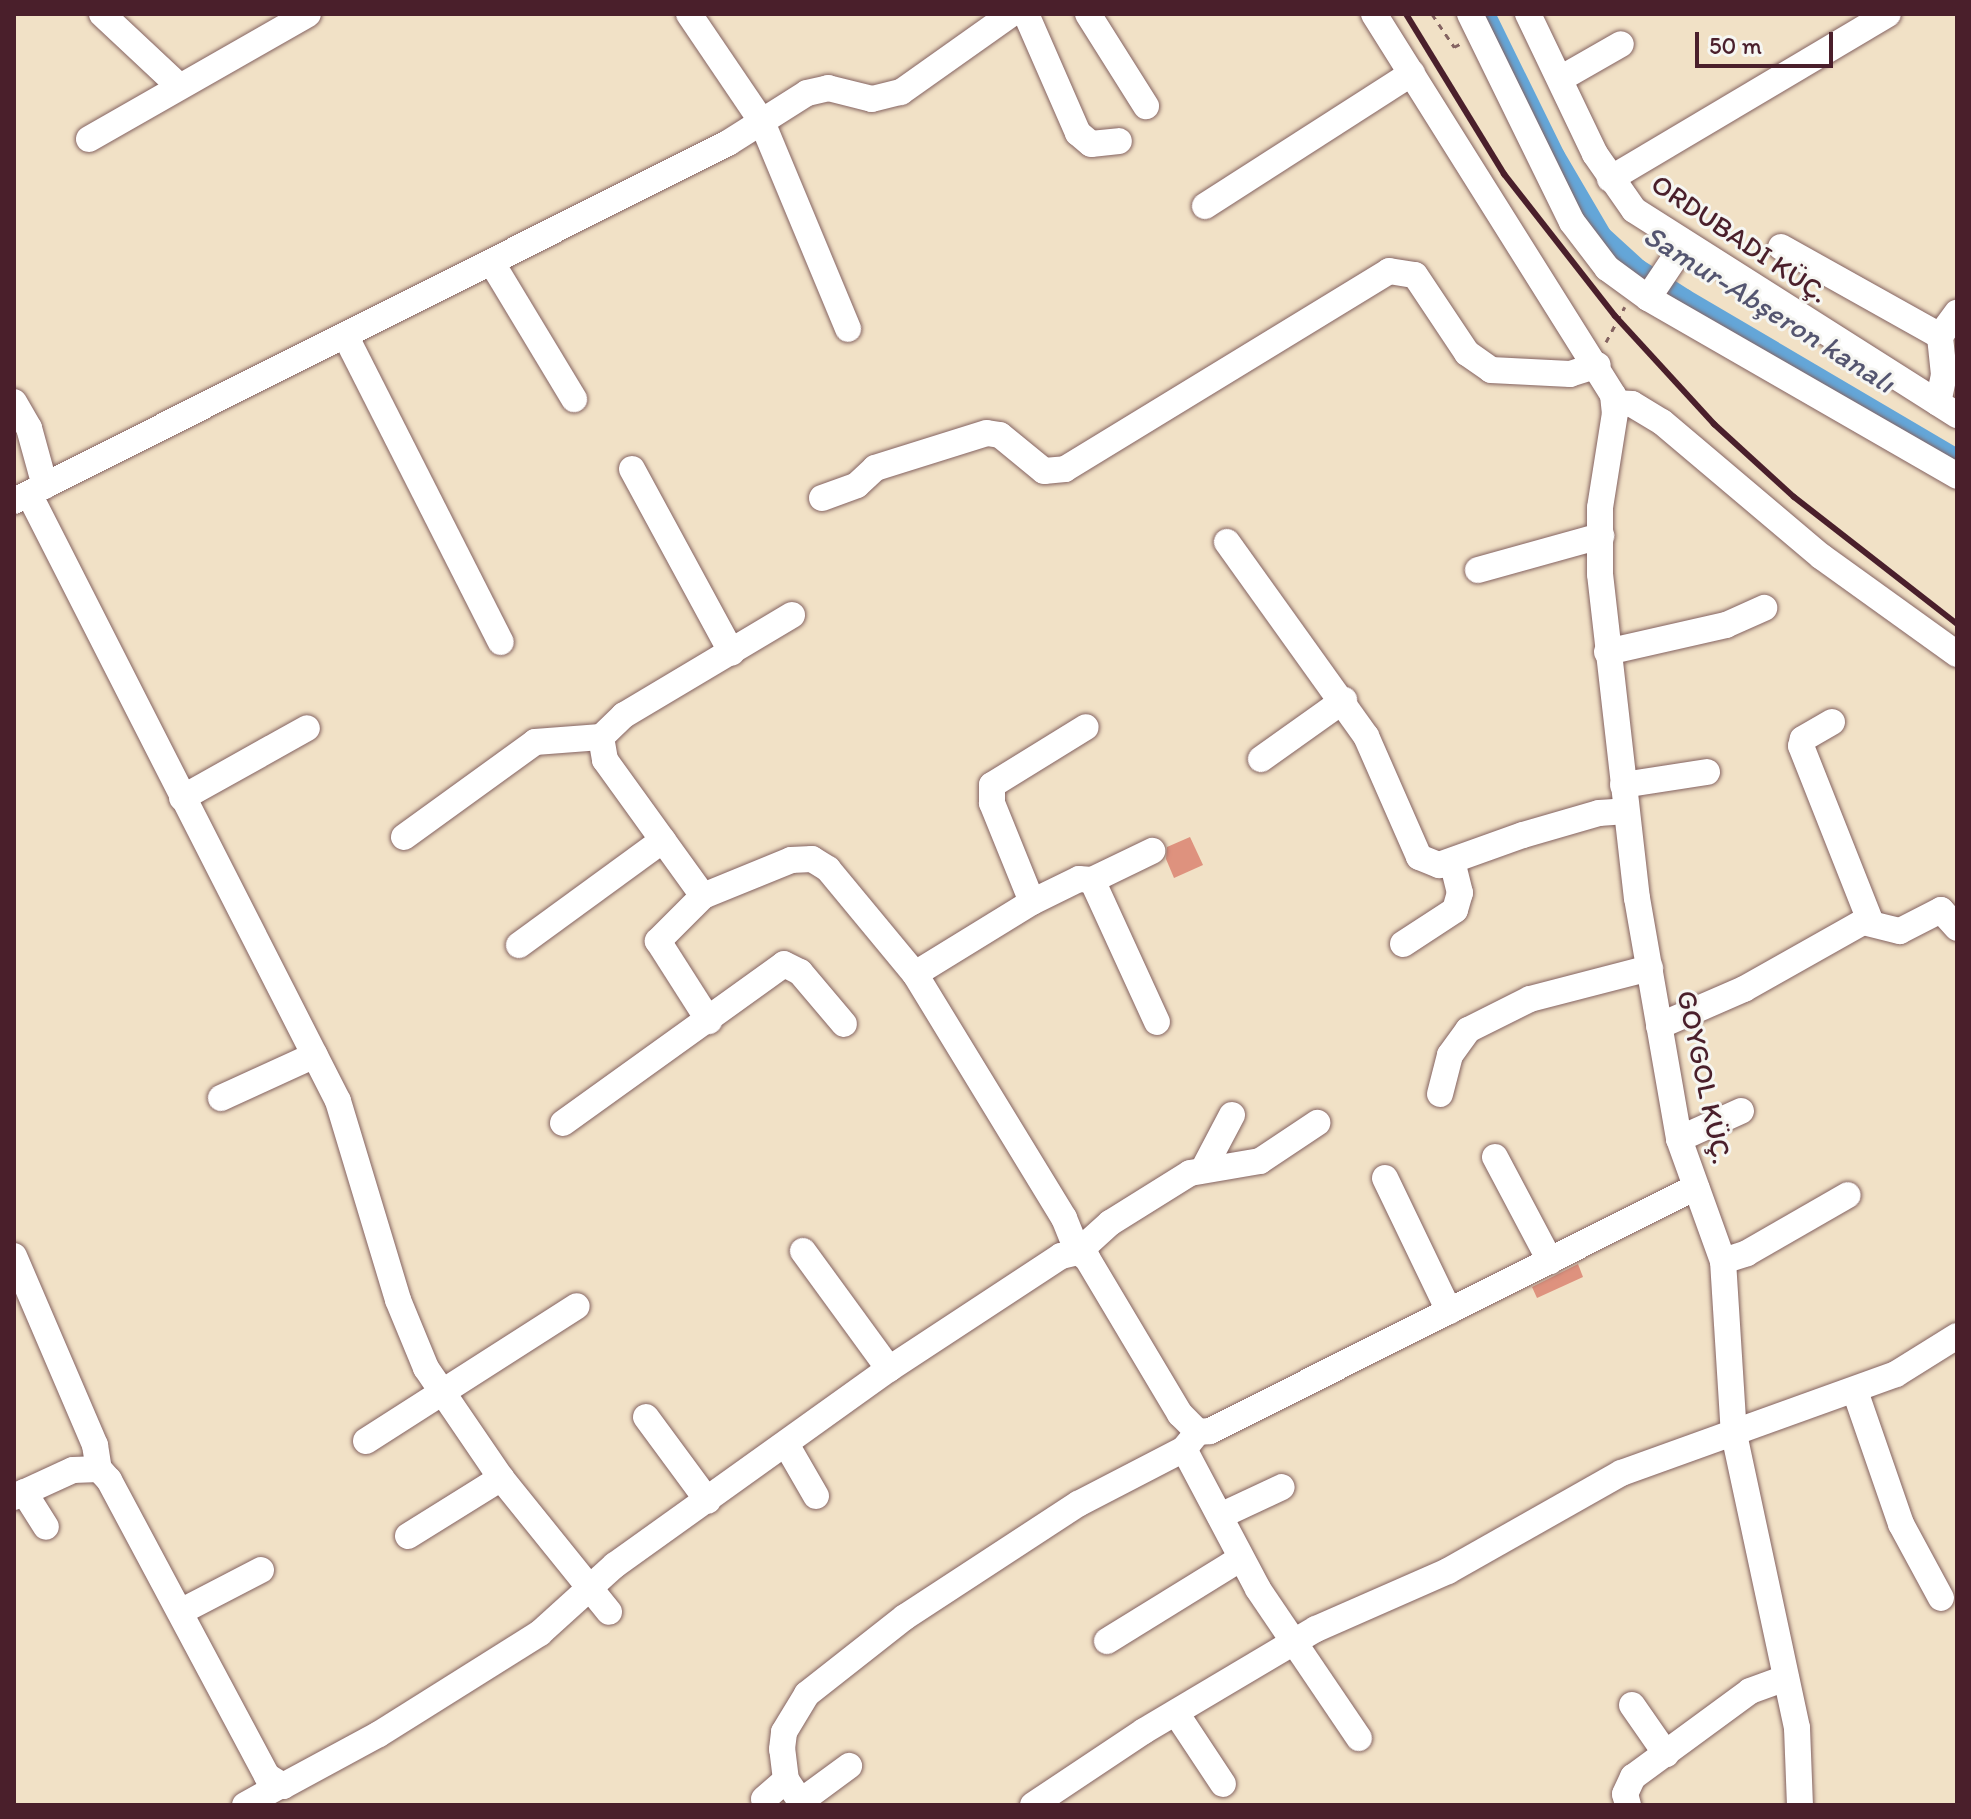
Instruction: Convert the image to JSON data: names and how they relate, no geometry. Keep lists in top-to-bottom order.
{
  "streets": {
    "street": ["ORDUBADI KÜÇ.", "GOYGOL KÜÇ."]
  },
  "water": ["Samur-Abşeron kanalı"],
  "scale_bar": "50 m"
}
